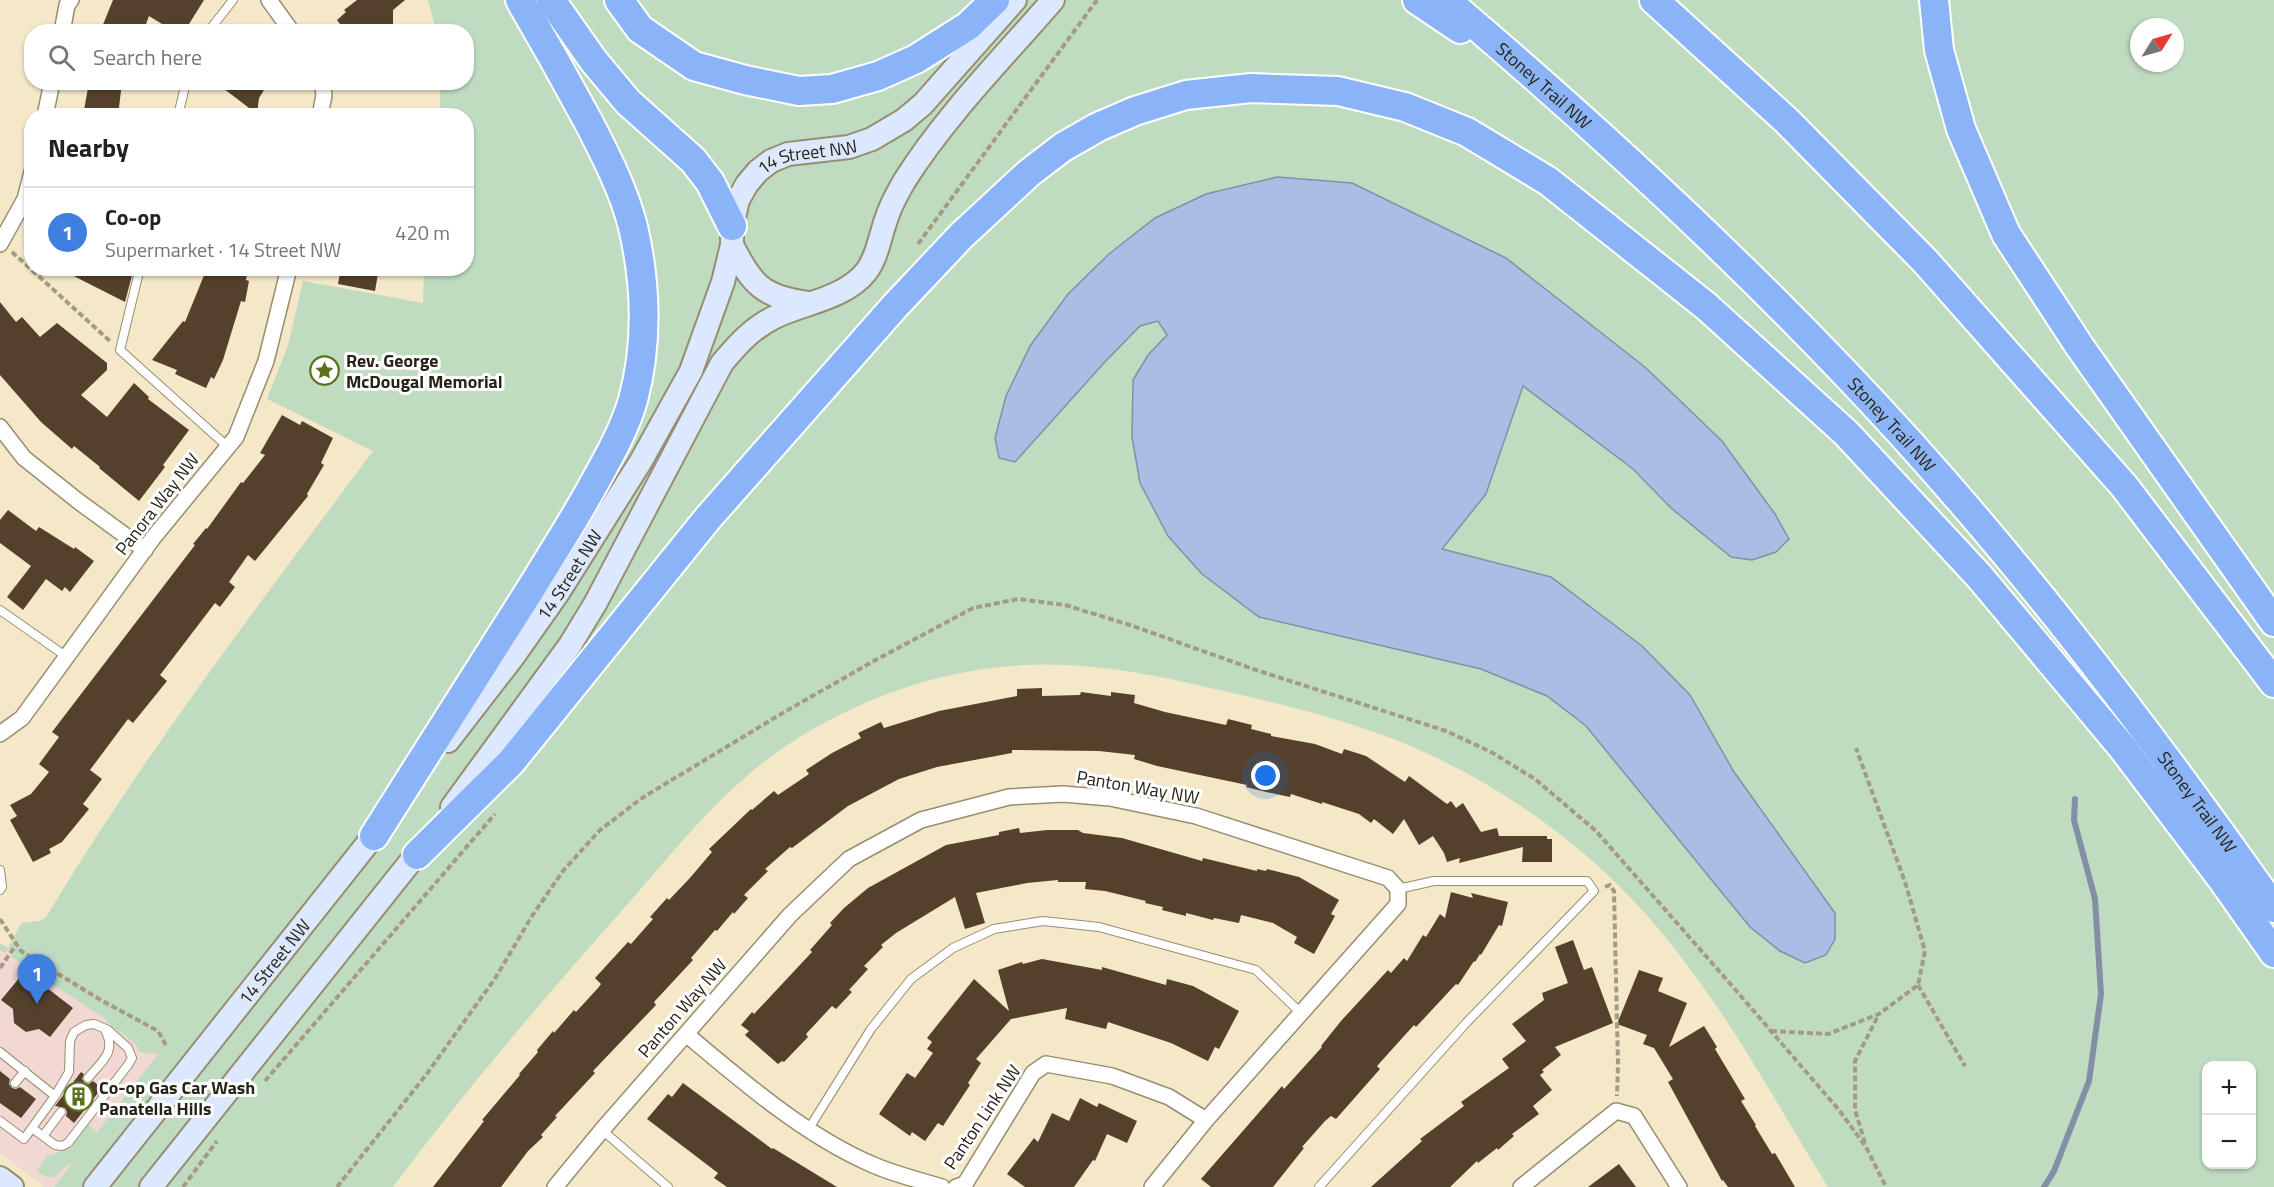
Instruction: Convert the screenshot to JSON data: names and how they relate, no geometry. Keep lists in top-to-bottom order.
{
  "streets": {
    "highway": ["Stoney Trail NW"],
    "street": [
      "14 Street NW",
      "Panora Way NW",
      "Panton Way NW",
      "Panton Link NW"
    ]
  },
  "crossings": [
    ["Panton Way NW", "Panton Link NW"]
  ],
  "places": {
    "place": ["Rev. George McDougal Memorial"],
    "building": ["Co-op Gas Car Wash Panatella Hills"]
  },
  "north": "top right",
  "page": {
    "search": "Search here",
    "heading": "Nearby",
    "list": [
      {
        "mark": "1",
        "name": "Co-op",
        "note": "Supermarket · 14 Street NW",
        "value": "420 m"
      }
    ],
    "pins": "1",
    "map_buttons": ["+", "−"]
  }
}
